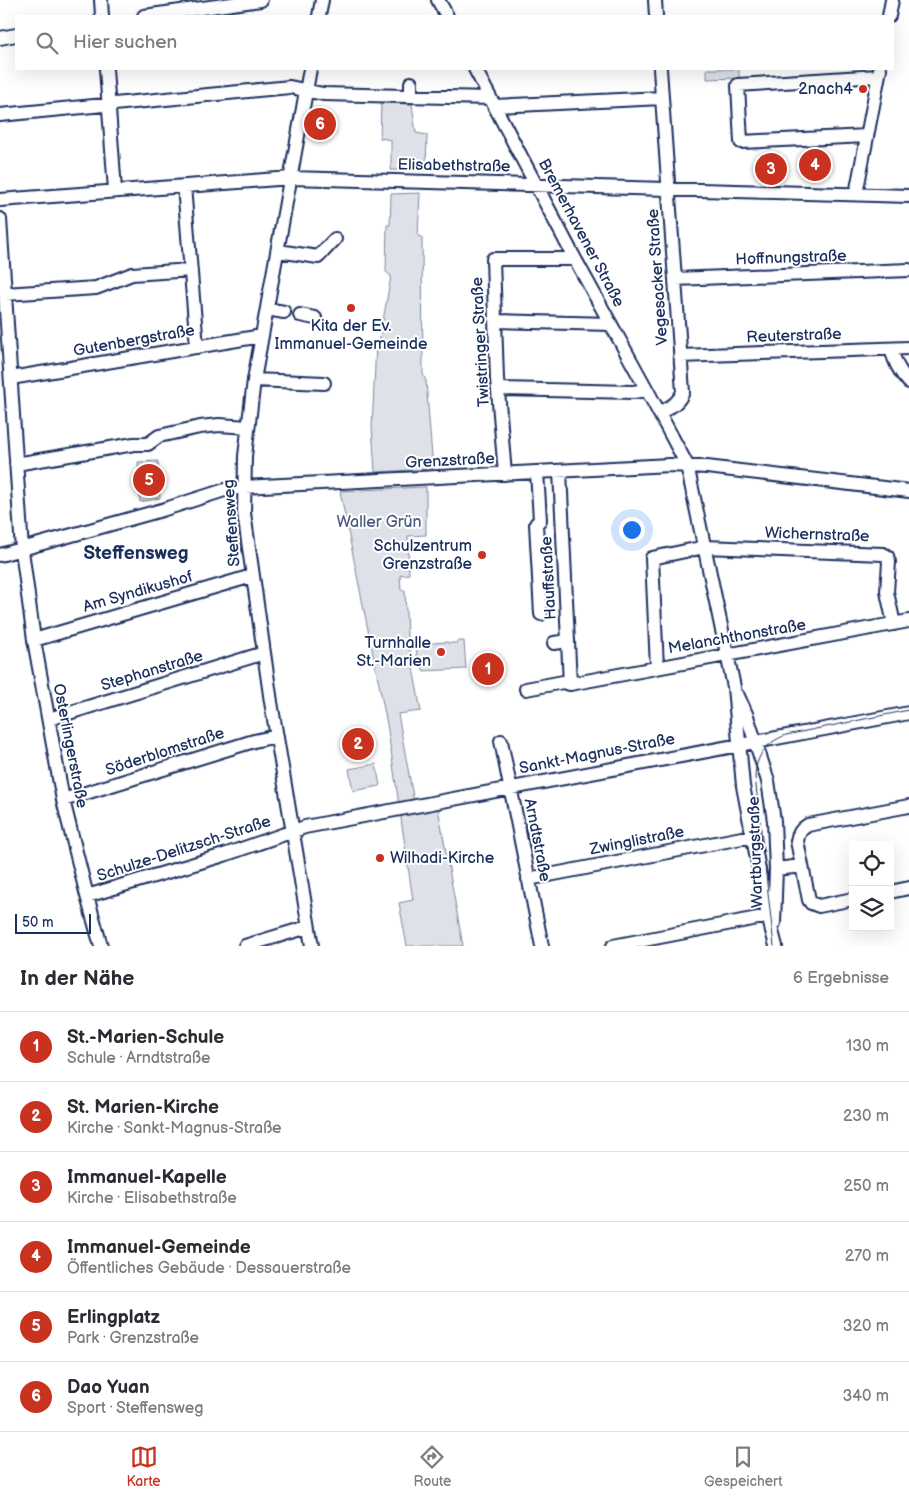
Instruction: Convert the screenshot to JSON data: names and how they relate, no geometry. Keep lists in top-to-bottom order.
{
  "streets": {
    "street": [
      "Elisabethstraße",
      "Bremerhavener Straße",
      "Hoffnungstraße",
      "Vegesacker Straße",
      "Reuterstraße",
      "Gutenbergstraße",
      "Twistringer Straße",
      "Grenzstraße",
      "Steffensweg",
      "Wichernstraße",
      "Hauffstraße",
      "Am Syndikushof",
      "Melanchthonstraße",
      "Stephanstraße",
      "Osterlingerstraße",
      "Söderblomstraße",
      "Sankt-Magnus-Straße",
      "Arndtstraße",
      "Zwinglistraße",
      "Schulze-Delitzsch-Straße",
      "Wartburgstraße"
    ]
  },
  "crossings": [
    ["Elisabethstraße", "Bremerhavener Straße"],
    ["Elisabethstraße", "Vegesacker Straße"],
    ["Elisabethstraße", "Steffensweg"],
    ["Bremerhavener Straße", "Vegesacker Straße"],
    ["Bremerhavener Straße", "Twistringer Straße"],
    ["Hoffnungstraße", "Vegesacker Straße"],
    ["Vegesacker Straße", "Reuterstraße"],
    ["Gutenbergstraße", "Steffensweg"],
    ["Gutenbergstraße", "Osterlingerstraße"],
    ["Twistringer Straße", "Grenzstraße"],
    ["Grenzstraße", "Steffensweg"],
    ["Grenzstraße", "Hauffstraße"],
    ["Grenzstraße", "Osterlingerstraße"],
    ["Grenzstraße", "Wartburgstraße"],
    ["Steffensweg", "Am Syndikushof"],
    ["Steffensweg", "Stephanstraße"],
    ["Steffensweg", "Söderblomstraße"],
    ["Steffensweg", "Sankt-Magnus-Straße"],
    ["Steffensweg", "Schulze-Delitzsch-Straße"],
    ["Wichernstraße", "Melanchthonstraße"],
    ["Wichernstraße", "Wartburgstraße"],
    ["Hauffstraße", "Melanchthonstraße"],
    ["Am Syndikushof", "Osterlingerstraße"],
    ["Melanchthonstraße", "Wartburgstraße"],
    ["Stephanstraße", "Osterlingerstraße"],
    ["Osterlingerstraße", "Söderblomstraße"],
    ["Osterlingerstraße", "Schulze-Delitzsch-Straße"],
    ["Sankt-Magnus-Straße", "Arndtstraße"],
    ["Sankt-Magnus-Straße", "Schulze-Delitzsch-Straße"],
    ["Sankt-Magnus-Straße", "Wartburgstraße"],
    ["Arndtstraße", "Zwinglistraße"],
    ["Zwinglistraße", "Wartburgstraße"]
  ],
  "districts": ["Steffensweg"],
  "parks": ["Waller Grün"],
  "places": [
    "2nach4",
    "Kita der Ev. Immanuel-Gemeinde",
    "Schulzentrum Grenzstraße",
    "Turnhalle St.-Marien",
    "Wilhadi-Kirche"
  ],
  "scale_bar": "50 m",
  "page": {
    "search": "Hier suchen",
    "pins": [
      "6",
      "4",
      "3",
      "5",
      "1",
      "2"
    ],
    "scale": "50 m",
    "heading": ["In der Nähe", "6 Ergebnisse"],
    "list": [
      {
        "mark": "1",
        "name": "St.-Marien-Schule",
        "note": "Schule · Arndtstraße",
        "value": "130 m"
      },
      {
        "mark": "2",
        "name": "St. Marien-Kirche",
        "note": "Kirche · Sankt-Magnus-Straße",
        "value": "230 m"
      },
      {
        "mark": "3",
        "name": "Immanuel-Kapelle",
        "note": "Kirche · Elisabethstraße",
        "value": "250 m"
      },
      {
        "mark": "4",
        "name": "Immanuel-Gemeinde",
        "note": "Öffentliches Gebäude · Dessauerstraße",
        "value": "270 m"
      },
      {
        "mark": "5",
        "name": "Erlingplatz",
        "note": "Park · Grenzstraße",
        "value": "320 m"
      },
      {
        "mark": "6",
        "name": "Dao Yuan",
        "note": "Sport · Steffensweg",
        "value": "340 m"
      }
    ],
    "nav": ["Karte", "Route", "Gespeichert"]
  }
}
